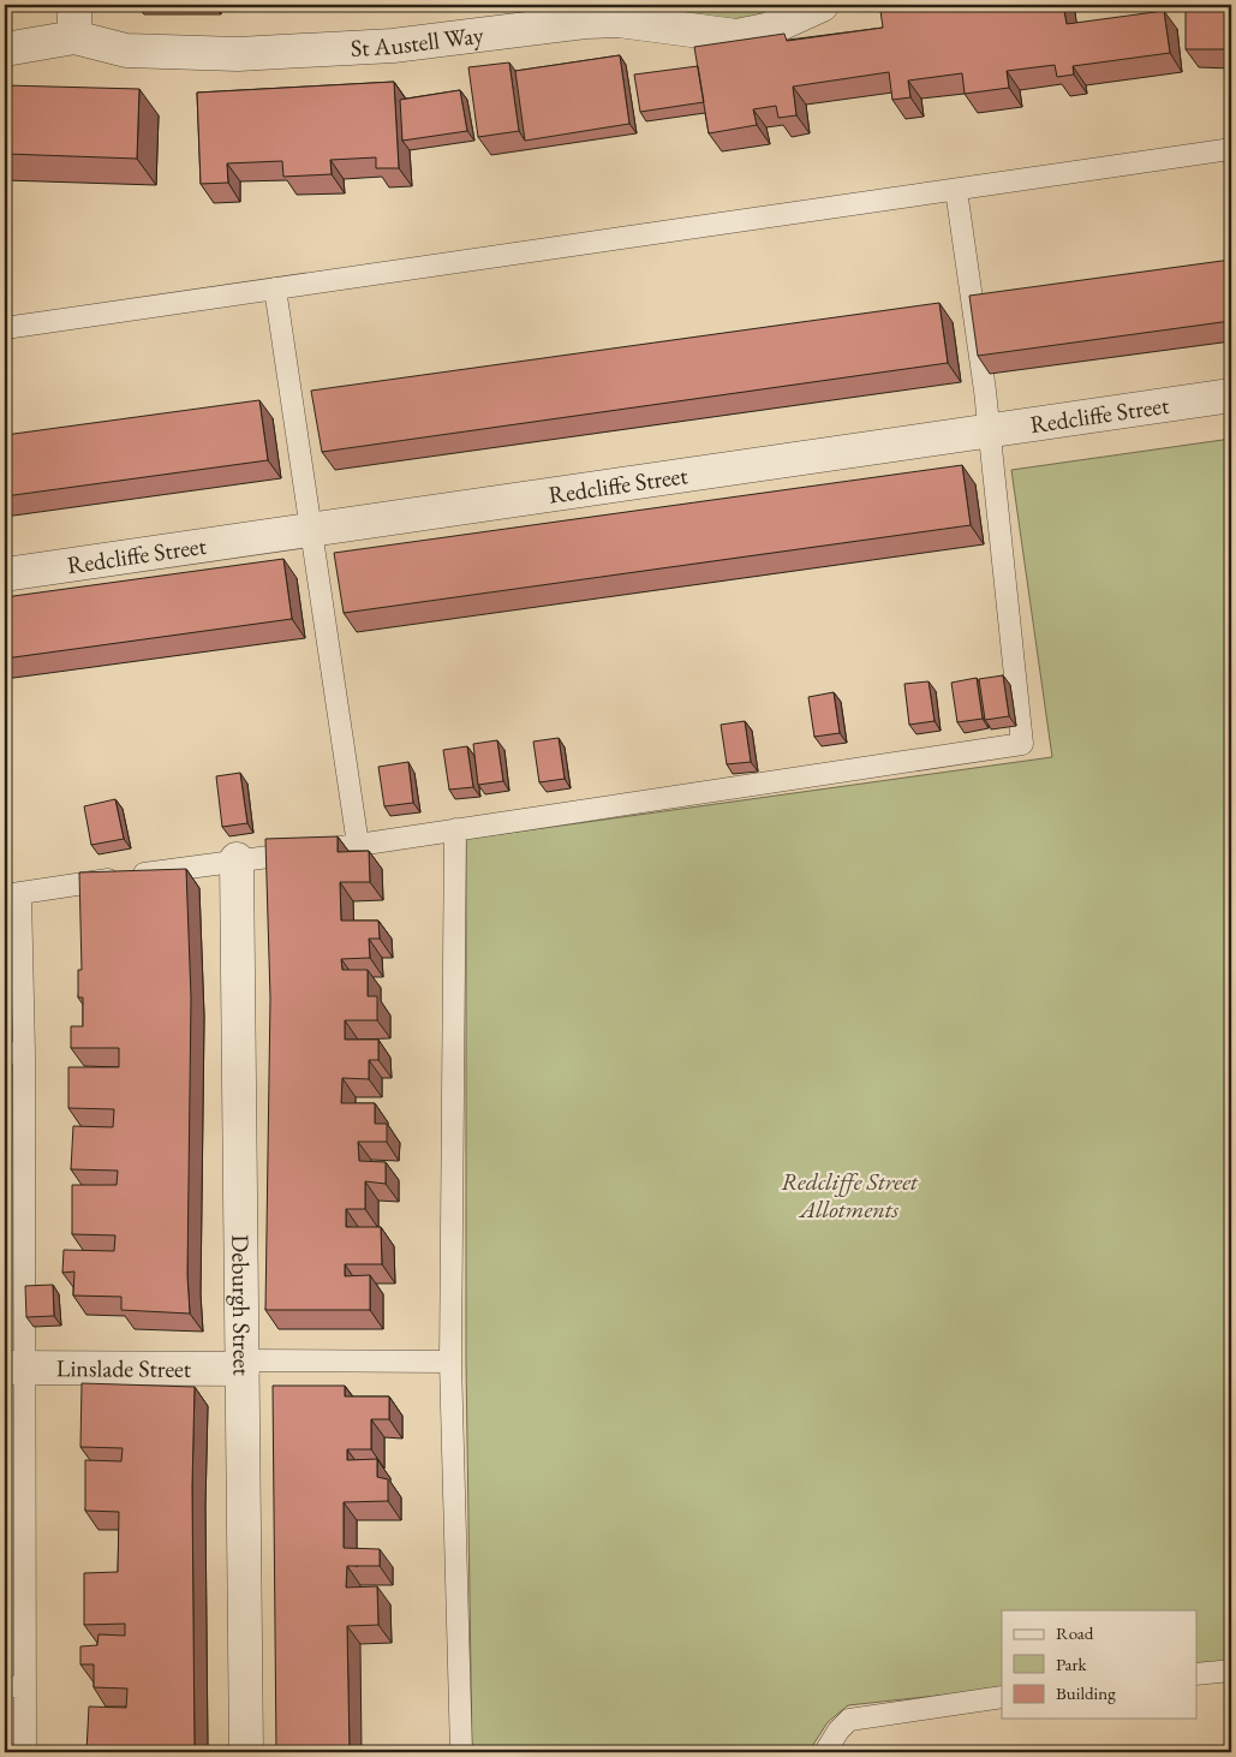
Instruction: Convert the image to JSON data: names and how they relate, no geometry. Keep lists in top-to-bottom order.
{
  "streets": {
    "street": [
      "St Austell Way",
      "Redcliffe Street",
      "Deburgh Street",
      "Linslade Street"
    ]
  },
  "crossings": [
    ["Deburgh Street", "Linslade Street"]
  ],
  "parks": ["Redcliffe Street Allotments"],
  "legend": ["Road", "Park", "Building"]
}
